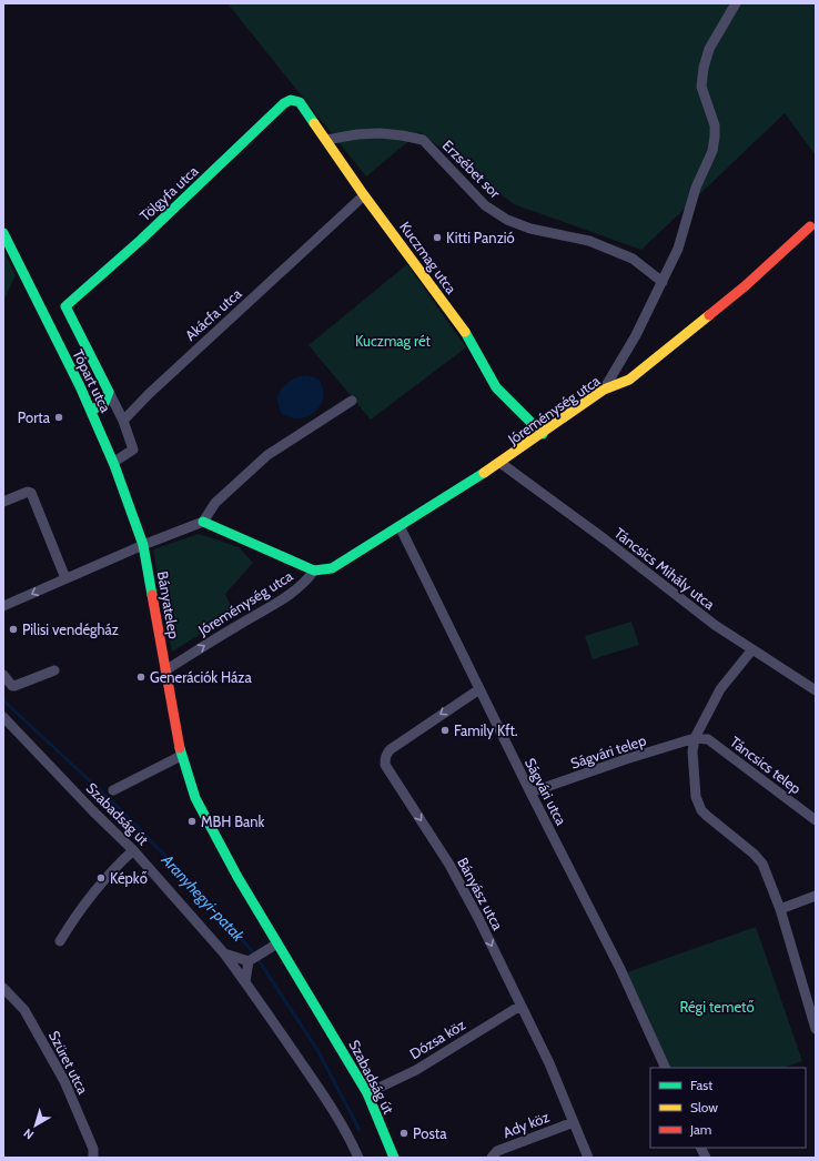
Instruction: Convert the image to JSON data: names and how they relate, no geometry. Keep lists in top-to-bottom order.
{
  "streets": {
    "street": [
      "Erzsébet sor",
      "Tölgyfa utca",
      "Kuczmag utca",
      "Akácfa utca",
      "Tópart utca",
      "Jóreménység utca",
      "Táncsics Mihály utca",
      "Bányatelep",
      "Ságvári telep",
      "Táncsics telep",
      "Ságvári utca",
      "Szabadság út",
      "Bányász utca",
      "Dózsa köz",
      "Szüret utca",
      "Ady köz"
    ]
  },
  "crossings": [
    ["Erzsébet sor", "Kuczmag utca"],
    ["Tölgyfa utca", "Kuczmag utca"],
    ["Kuczmag utca", "Akácfa utca"],
    ["Kuczmag utca", "Jóreménység utca"],
    ["Tópart utca", "Bányatelep"],
    ["Jóreménység utca", "Táncsics Mihály utca"],
    ["Jóreménység utca", "Bányatelep"],
    ["Jóreménység utca", "Ságvári utca"],
    ["Jóreménység utca", "Szabadság út"],
    ["Bányatelep", "Szabadság út"],
    ["Ságvári telep", "Táncsics telep"],
    ["Ságvári telep", "Ságvári utca"],
    ["Ságvári utca", "Bányász utca"],
    ["Szabadság út", "Dózsa köz"],
    ["Bányász utca", "Dózsa köz"],
    ["Bányász utca", "Ady köz"]
  ],
  "water": ["Aranyhegyi-patak"],
  "parks": ["Kuczmag rét", "Régi temető"],
  "places": [
    "Kitti Panzió",
    "Porta",
    "Pilisi vendégház",
    "Generációk Háza",
    "Family Kft.",
    "MBH Bank",
    "Képkő",
    "Posta"
  ],
  "legend": ["Fast", "Slow", "Jam"],
  "north": "bottom left"
}
